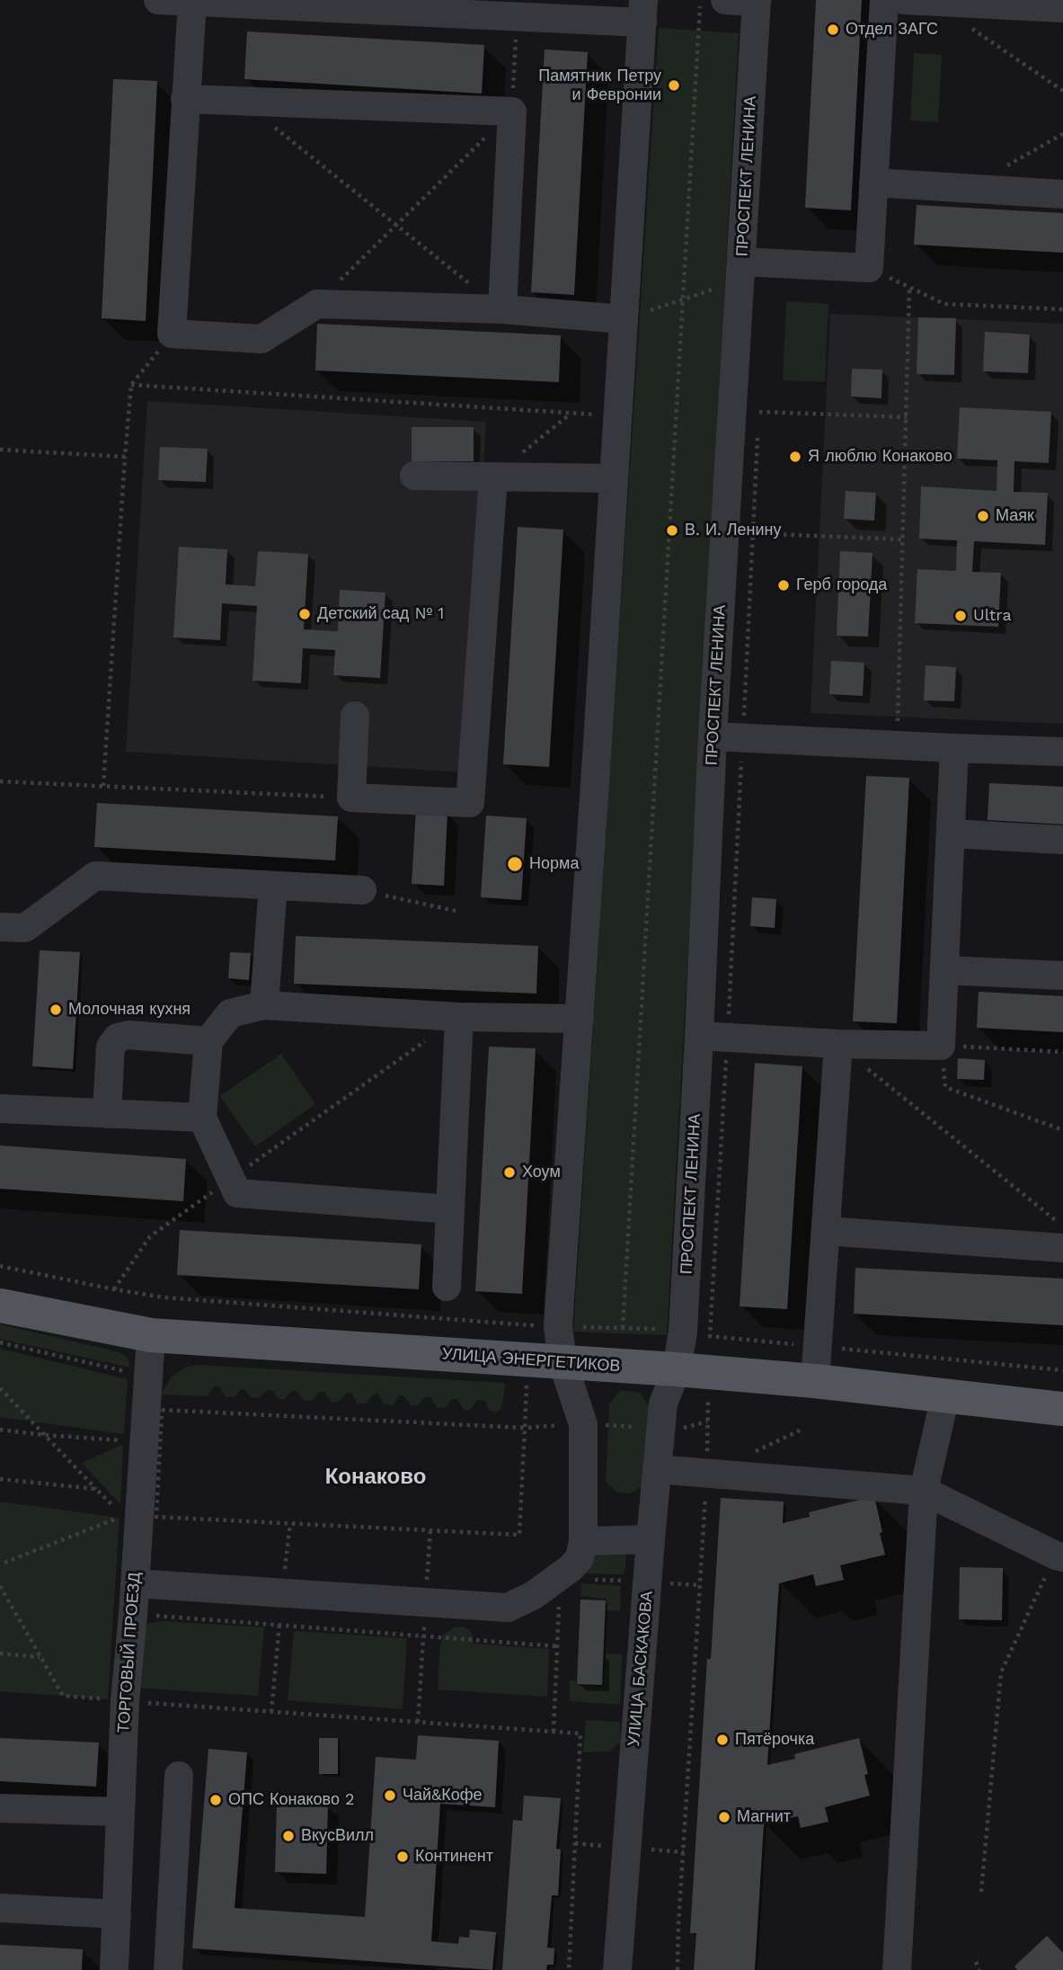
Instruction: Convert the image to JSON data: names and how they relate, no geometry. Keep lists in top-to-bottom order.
{
  "streets": {
    "main road": ["УЛИЦА ЭНЕРГЕТИКОВ"],
    "street": ["ПРОСПЕКТ ЛЕНИНА", "ТОРГОВЫЙ ПРОЕЗД", "УЛИЦА БАСКАКОВА"]
  },
  "crossings": [
    ["ПРОСПЕКТ ЛЕНИНА", "УЛИЦА ЭНЕРГЕТИКОВ"],
    ["ПРОСПЕКТ ЛЕНИНА", "УЛИЦА БАСКАКОВА"],
    ["УЛИЦА ЭНЕРГЕТИКОВ", "ТОРГОВЫЙ ПРОЕЗД"],
    ["УЛИЦА ЭНЕРГЕТИКОВ", "УЛИЦА БАСКАКОВА"]
  ],
  "districts": ["Конаково"],
  "places": [
    "Отдел ЗАГС",
    "Памятник Петру и Февронии",
    "Я люблю Конаково",
    "Маяк",
    "В. И. Ленину",
    "Герб города",
    "Детский сад № 1",
    "Ultra",
    "Норма",
    "Молочная кухня",
    "Хоум",
    "Пятёрочка",
    "Чай&Кофе",
    "ОПС Конаково 2",
    "Магнит",
    "ВкусВилл",
    "Континент"
  ]
}
